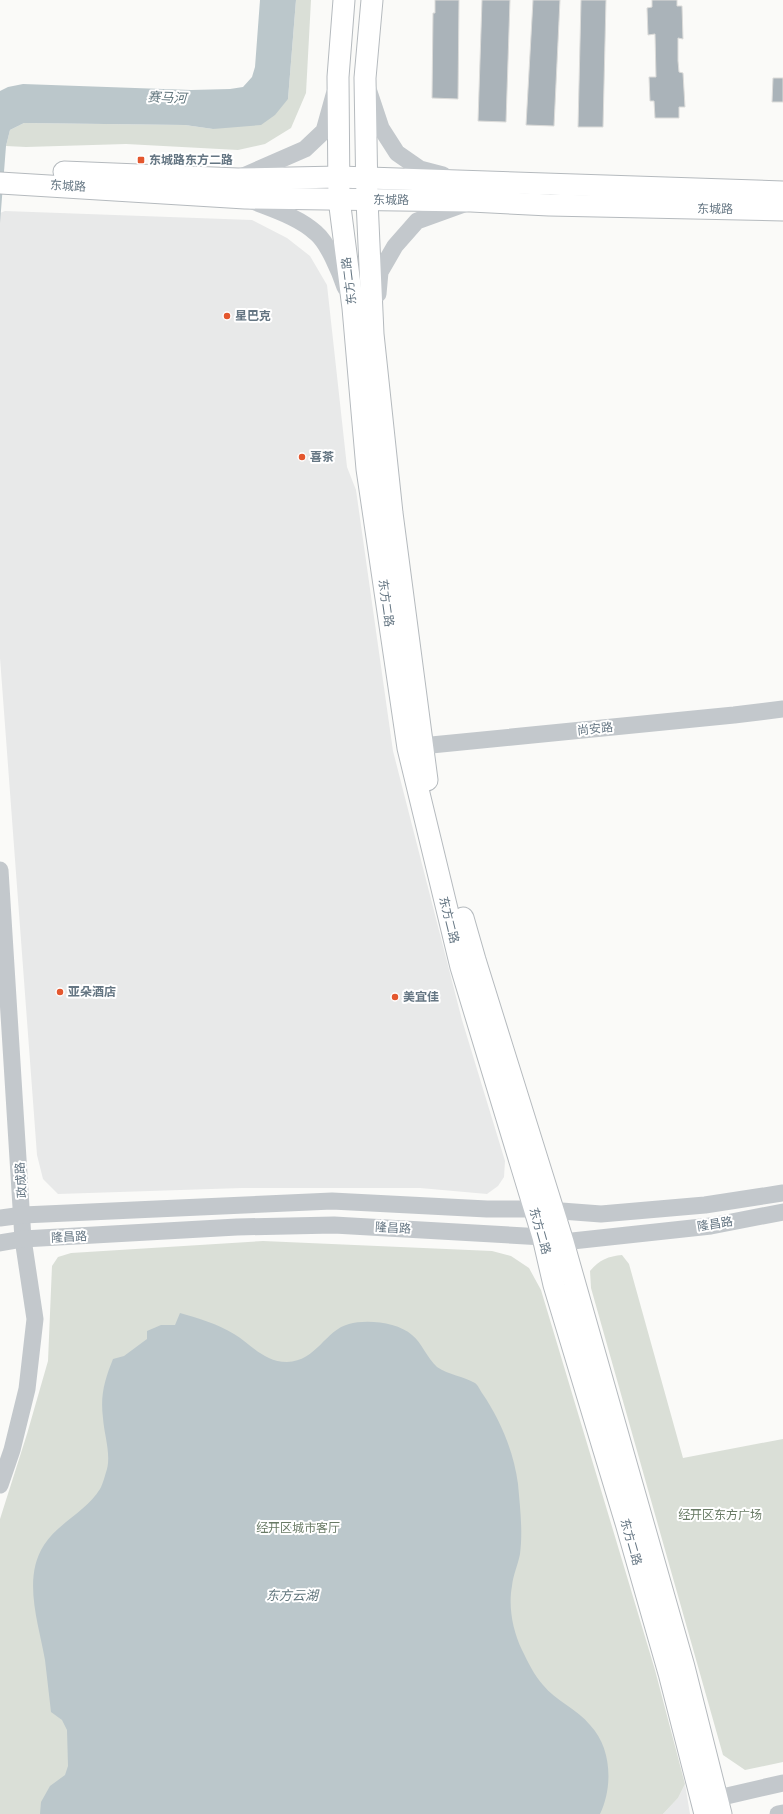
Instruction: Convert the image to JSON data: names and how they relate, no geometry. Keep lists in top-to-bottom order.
{
  "streets": {
    "main road": ["东城路", "东方二路"],
    "street": ["尚安路", "政成路", "隆昌路"]
  },
  "crossings": [
    ["东城路", "东方二路"],
    ["东方二路", "尚安路"],
    ["东方二路", "隆昌路"],
    ["政成路", "隆昌路"]
  ],
  "water": ["赛马河", "东方云湖"],
  "parks": ["经开区东方广场", "经开区城市客厅"],
  "places": {
    "transit": ["东城路东方二路"],
    "other": [
      "星巴克",
      "喜茶",
      "亚朵酒店",
      "美宜佳"
    ]
  }
}
